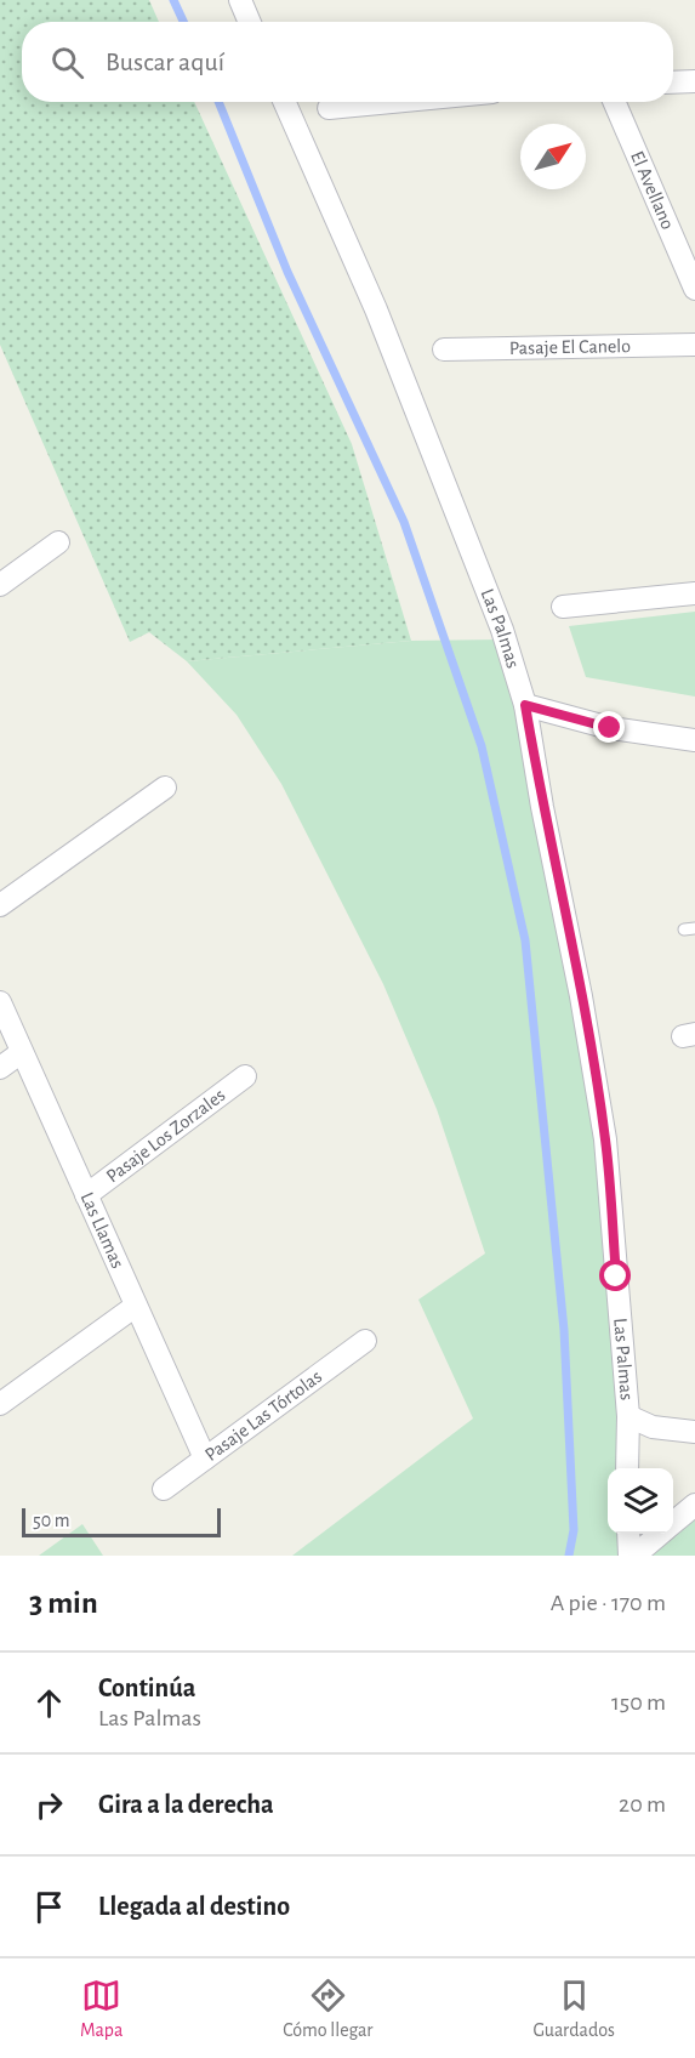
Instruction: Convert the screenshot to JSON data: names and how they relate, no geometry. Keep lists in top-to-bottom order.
{
  "streets": {
    "street": [
      "El Avellano",
      "Pasaje El Canelo",
      "Las Palmas",
      "Pasaje Los Zorzales",
      "Las Llamas",
      "Pasaje Las Tórtolas"
    ]
  },
  "crossings": [
    ["Pasaje Los Zorzales", "Las Llamas"],
    ["Las Llamas", "Pasaje Las Tórtolas"]
  ],
  "scale_bar": "50 m",
  "north": "top right",
  "page": {
    "search": "Buscar aquí",
    "scale": "50 m",
    "heading": ["3 min", "A pie · 170 m"],
    "list": [
      ["Continúa", "Las Palmas", "150 m"],
      ["Gira a la derecha", "20 m"],
      "Llegada al destino"
    ],
    "nav": ["Mapa", "Cómo llegar", "Guardados"]
  }
}
